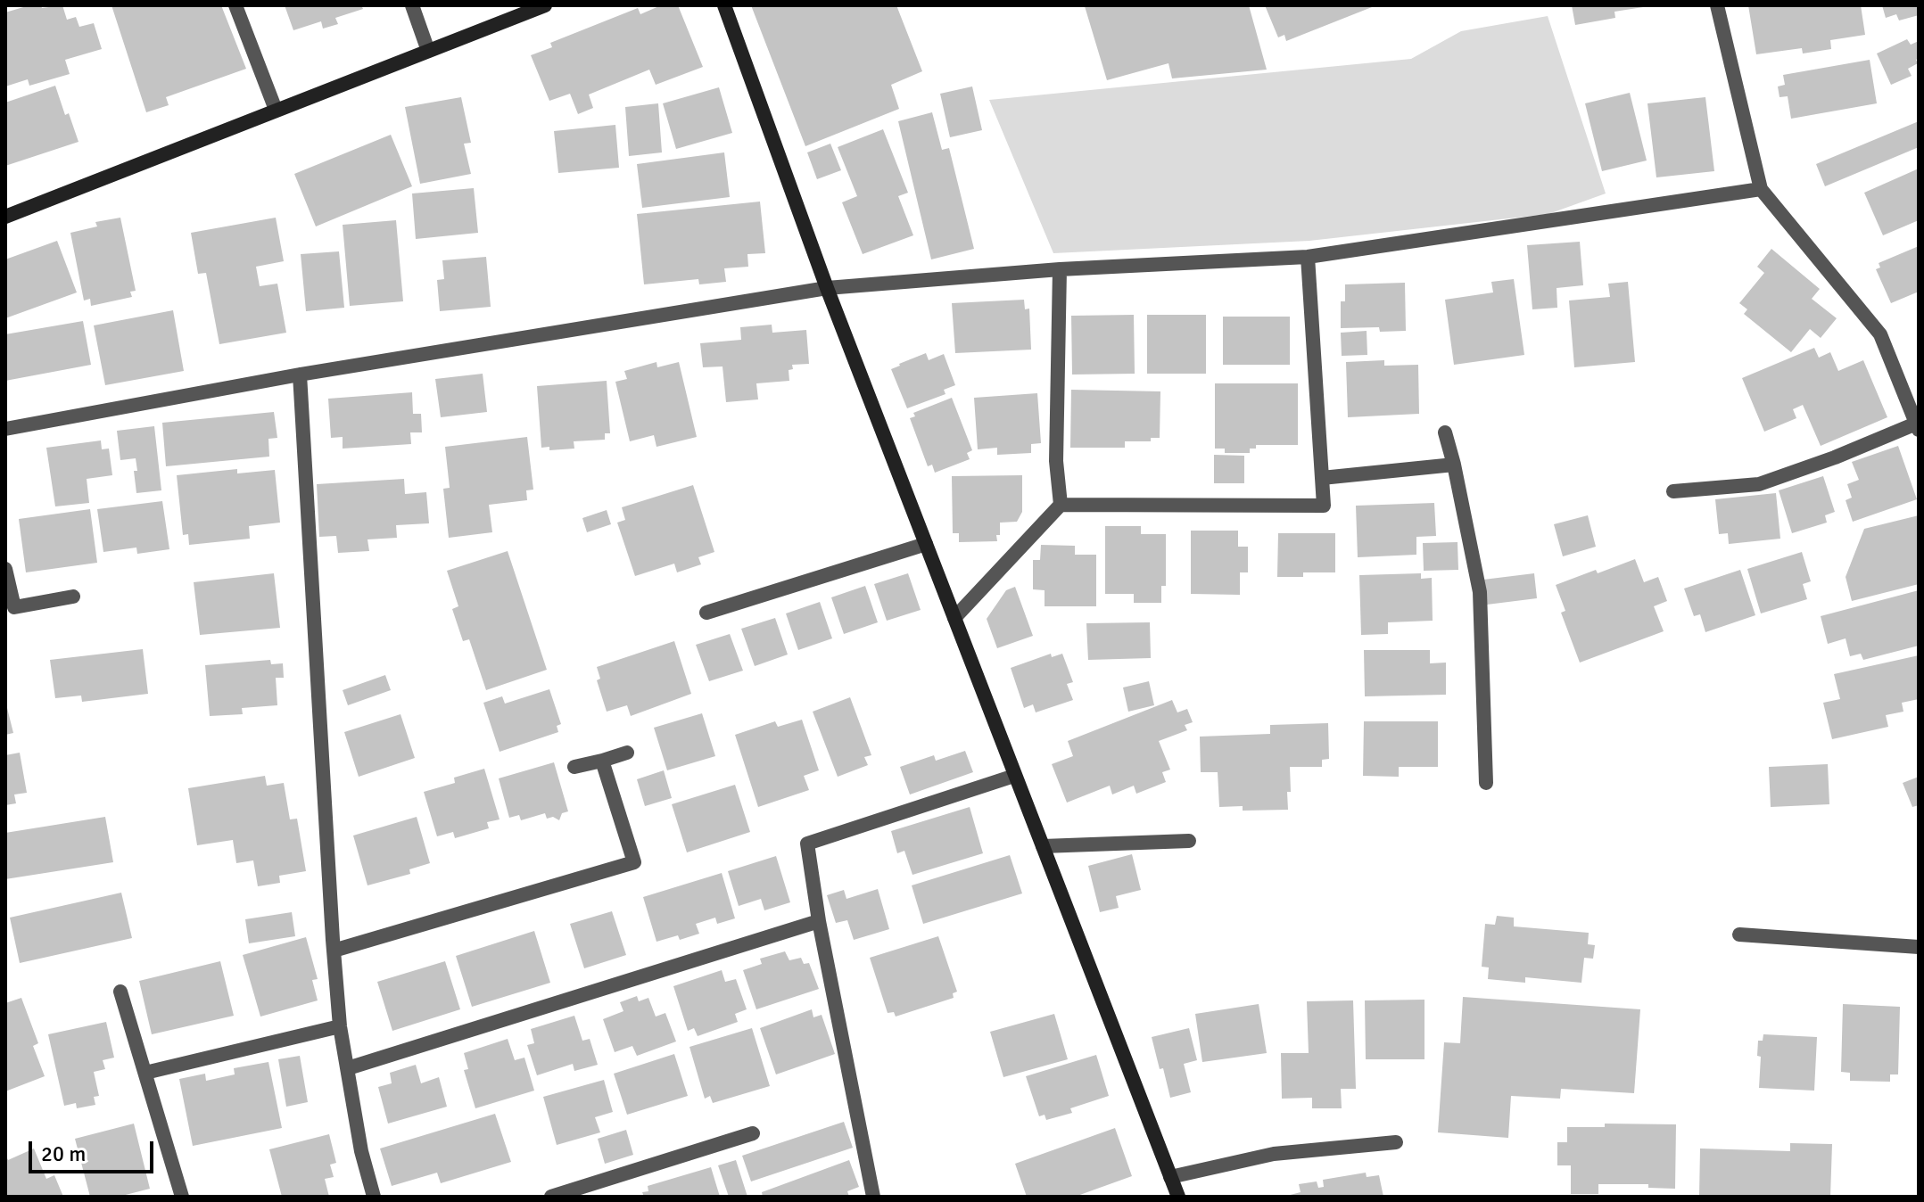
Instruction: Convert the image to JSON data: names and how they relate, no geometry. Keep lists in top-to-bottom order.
{
  "scale_bar": "20 m"
}
